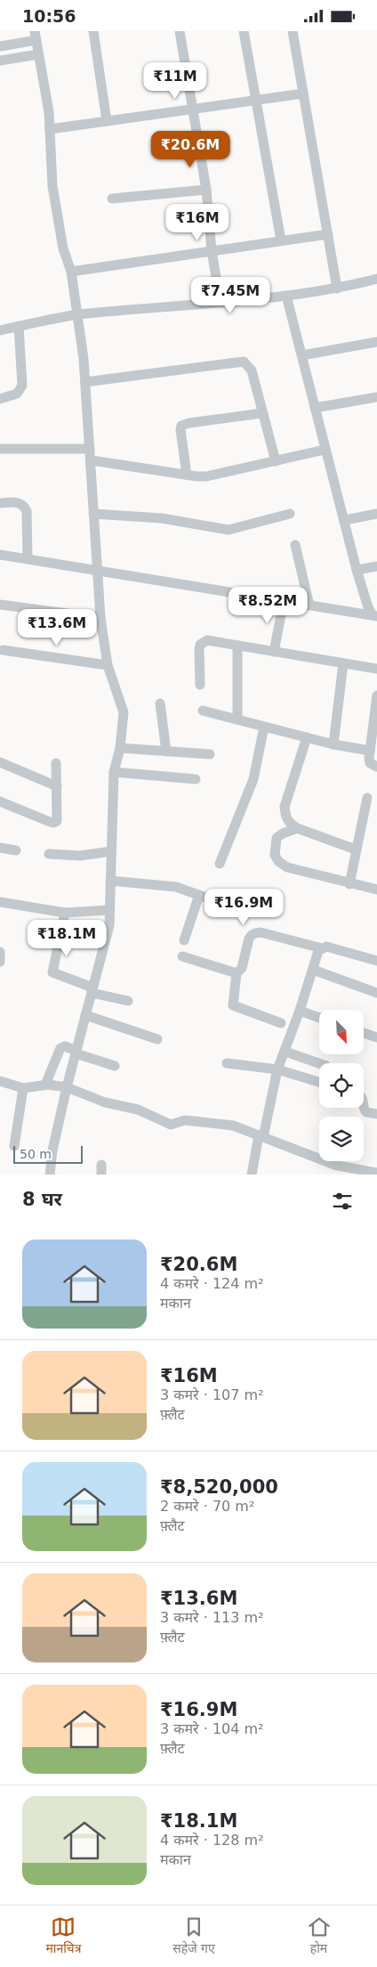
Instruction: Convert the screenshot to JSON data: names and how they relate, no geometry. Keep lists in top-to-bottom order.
{
  "scale_bar": "50 m",
  "north": "bottom right",
  "page": {
    "status": "10:56",
    "price": [
      "₹11M",
      "₹20.6M",
      "₹16M",
      "₹7.45M",
      "₹8.52M",
      "₹13.6M",
      "₹16.9M",
      "₹18.1M"
    ],
    "scale": "50 m",
    "heading": "8 घर",
    "list": [
      {
        "name": "₹20.6M",
        "note": "4 कमरे · 124 m² · मकान"
      },
      {
        "name": "₹16M",
        "note": "3 कमरे · 107 m² · फ़्लैट"
      },
      {
        "name": "₹8,520,000",
        "note": "2 कमरे · 70 m² · फ़्लैट"
      },
      {
        "name": "₹13.6M",
        "note": "3 कमरे · 113 m² · फ़्लैट"
      },
      {
        "name": "₹16.9M",
        "note": "3 कमरे · 104 m² · फ़्लैट"
      },
      {
        "name": "₹18.1M",
        "note": "4 कमरे · 128 m² · मकान"
      }
    ],
    "tabs": ["मानचित्र", "सहेजे गए", "होम"]
  }
}
